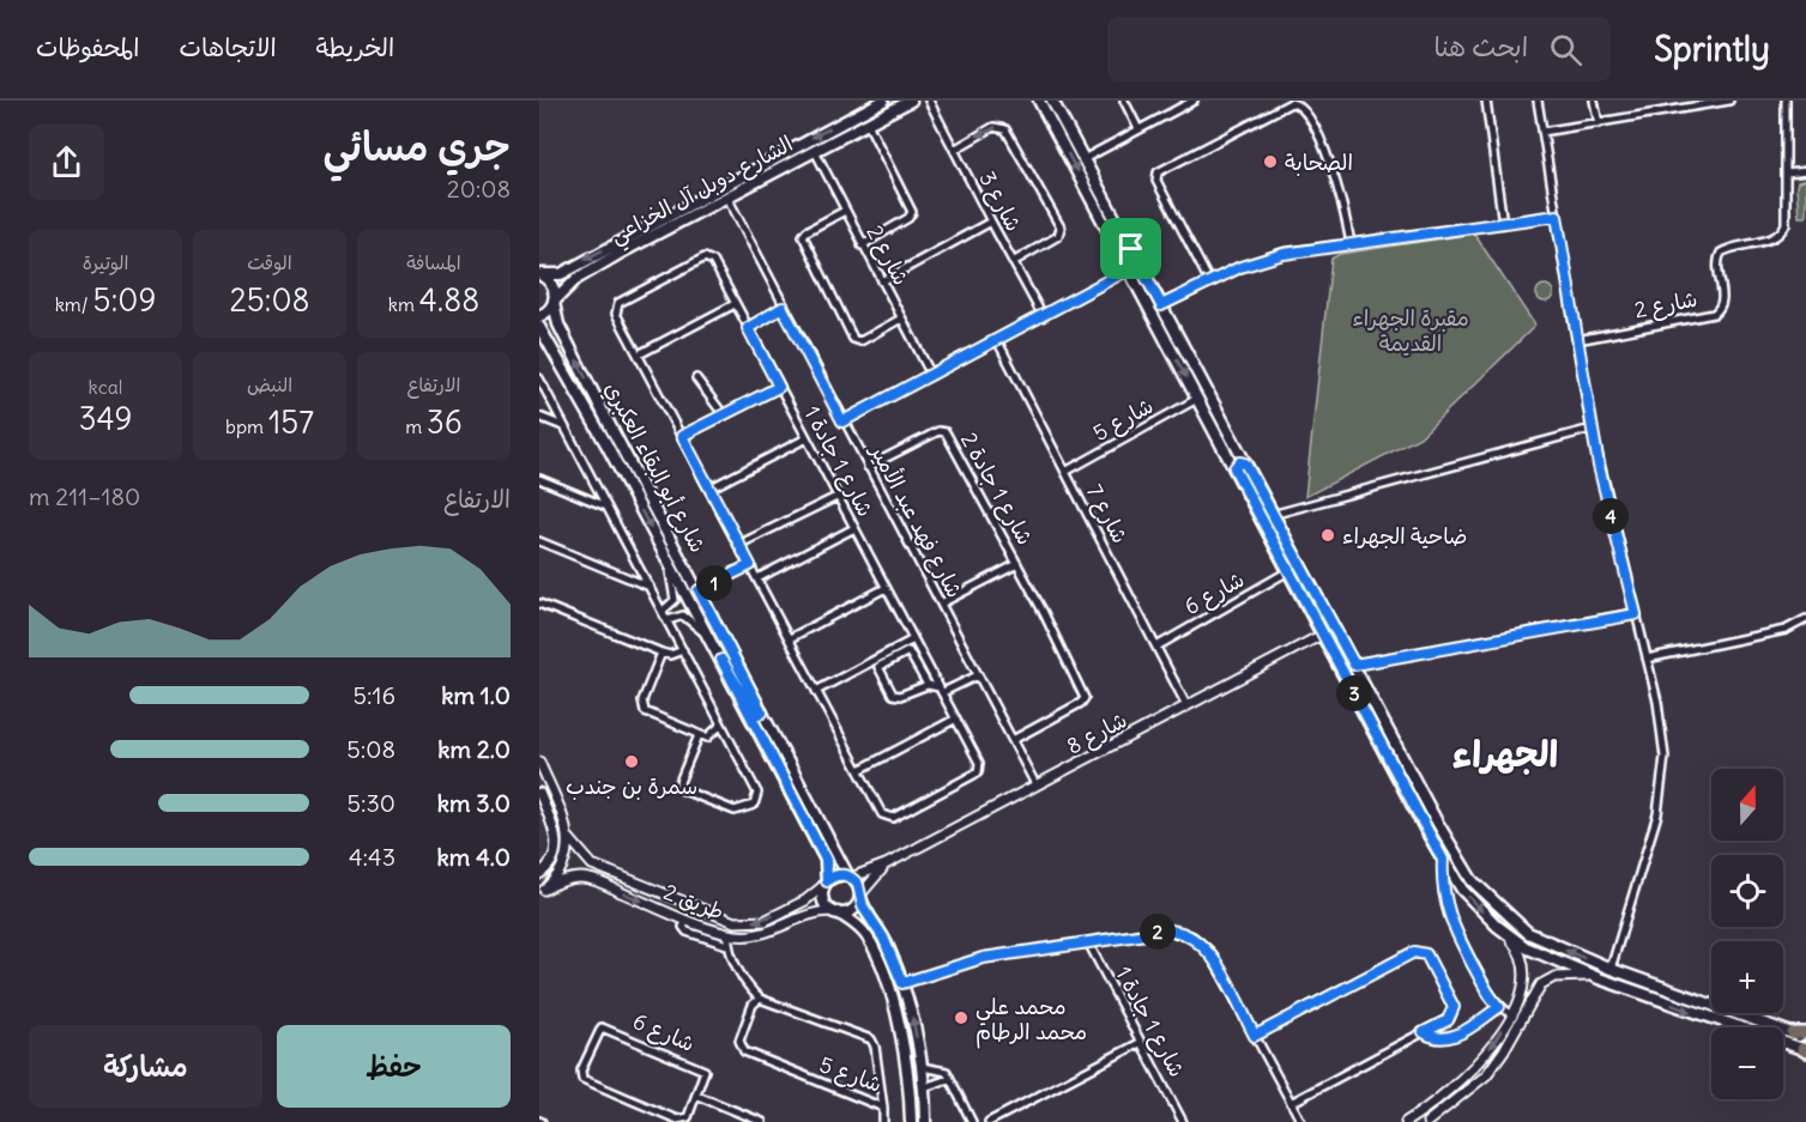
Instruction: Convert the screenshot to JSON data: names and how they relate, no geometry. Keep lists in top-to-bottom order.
{
  "streets": {
    "main road": ["الشارع دوبل آل الخزاعي", "شارع أبو البقاء العكبري"],
    "street": [
      "شارع 3",
      "شارع 2",
      "شارع 5",
      "شارع 1 جادة 1",
      "شارع 1 جادة 2",
      "شارع 7",
      "شارع فهد عبد الأمير",
      "شارع 6",
      "شارع 8",
      "طريق 2"
    ]
  },
  "crossings": [
    ["الشارع دوبل آل الخزاعي", "شارع 2"],
    ["الشارع دوبل آل الخزاعي", "شارع أبو البقاء العكبري"],
    ["الشارع دوبل آل الخزاعي", "شارع فهد عبد الأمير"],
    ["شارع 5", "شارع 7"],
    ["شارع أبو البقاء العكبري", "شارع 8"],
    ["شارع أبو البقاء العكبري", "طريق 2"],
    ["شارع 1 جادة 2", "شارع فهد عبد الأمير"],
    ["شارع 7", "شارع 6"],
    ["شارع 7", "شارع 8"],
    ["شارع فهد عبد الأمير", "شارع 8"],
    ["شارع 8", "طريق 2"]
  ],
  "districts": ["الجهراء"],
  "parks": ["مقبرة الجهراء القديمة"],
  "places": [
    "الصحابة",
    "ضاحية الجهراء",
    "سمرة بن جندب",
    "محمد علي محمد الرطام"
  ],
  "north": "top",
  "page": {
    "header": "Sprintly",
    "search": "ابحث هنا",
    "nav": ["الخريطة", "الاتجاهات", "المحفوظات"],
    "heading": ["جري مسائي", "20:08"],
    "stats": [
      ["المسافة", "4.88 km"],
      ["الوقت", "25:08"],
      ["الوتيرة", "5:09 /km"],
      ["الارتفاع", "36 m"],
      ["النبض", "157 bpm"],
      ["kcal", "349"]
    ],
    "chart": ["الارتفاع", "180–211 m"],
    "pins": [
      "4",
      "1",
      "3",
      "2"
    ],
    "list": [
      {
        "name": "1.0 km",
        "note": "5:16"
      },
      {
        "name": "2.0 km",
        "note": "5:08"
      },
      {
        "name": "3.0 km",
        "note": "5:30"
      },
      {
        "name": "4.0 km",
        "note": "4:43"
      }
    ],
    "map_buttons": ["+", "−"],
    "buttons": ["حفظ", "مشاركة"]
  }
}
